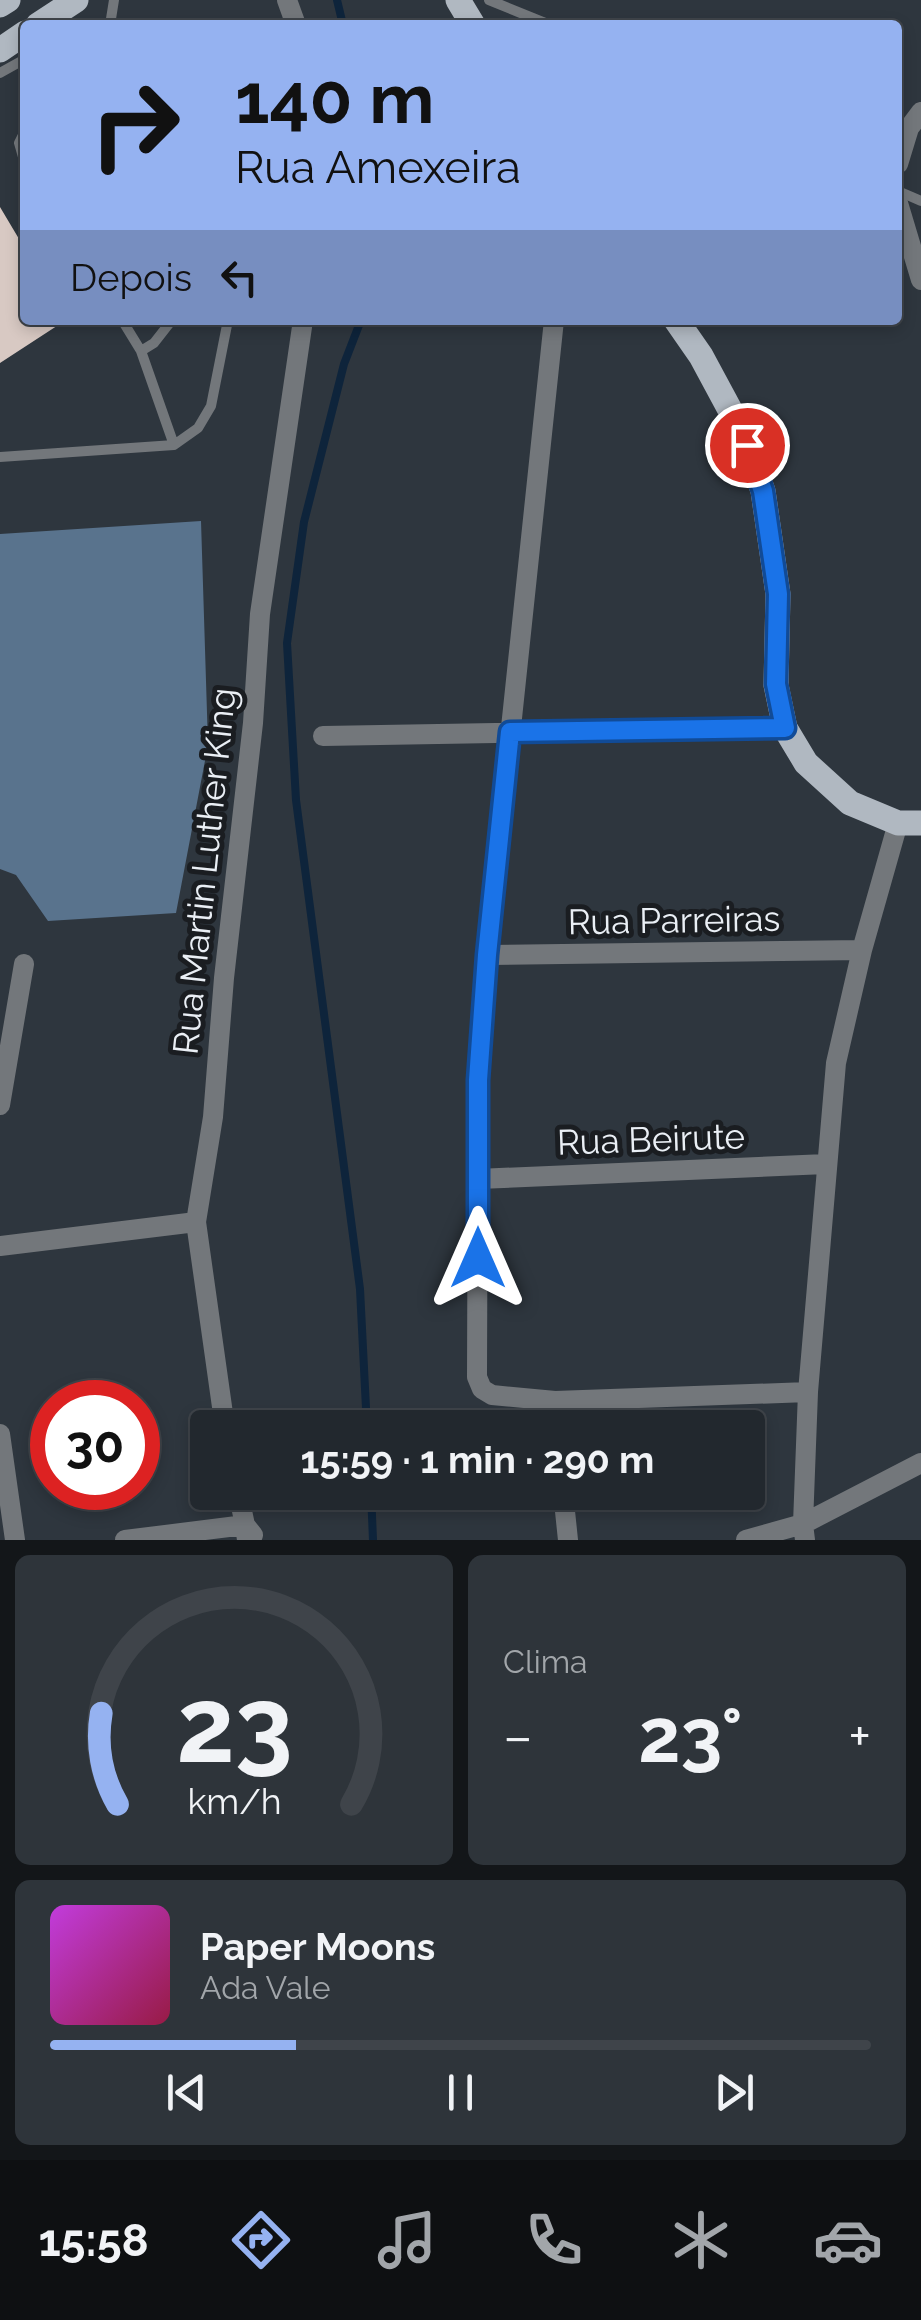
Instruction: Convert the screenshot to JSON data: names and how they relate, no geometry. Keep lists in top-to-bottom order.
{
  "streets": {
    "street": ["Rua Martin Luther King", "Rua Parreiras", "Rua Beirute"]
  },
  "page": {
    "turn": ["140 m", "Rua Amexeira"],
    "then": "Depois",
    "limit": "30",
    "trip": "15:59 · 1 min · 290 m",
    "tile": "Clima",
    "heat": ["−", "23°", "+"],
    "song": ["Paper Moons", "Ada Vale"],
    "tabs": "15:58",
    "gauge": ["23", "km/h"]
  }
}
